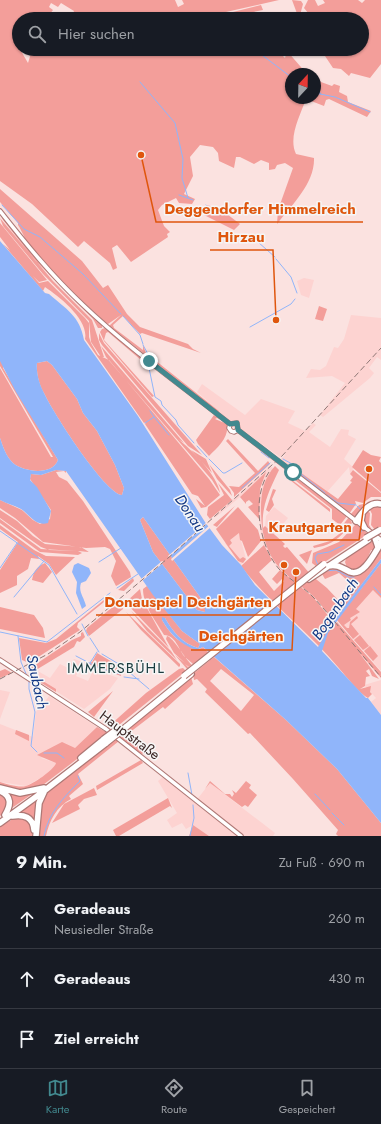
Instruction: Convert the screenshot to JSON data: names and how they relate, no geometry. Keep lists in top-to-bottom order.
{
  "streets": {
    "main road": ["Hauptstraße"]
  },
  "districts": ["IMMERSBÜHL"],
  "water": ["Donau", "Bogenbach", "Saubach"],
  "places": [
    "Deggendorfer Himmelreich",
    "Hirzau",
    "Krautgarten",
    "Donauspiel Deichgärten",
    "Deichgärten"
  ],
  "north": "top",
  "page": {
    "search": "Hier suchen",
    "heading": ["9 Min.", "Zu Fuß · 690 m"],
    "list": [
      ["Geradeaus", "Neusiedler Straße", "260 m"],
      ["Geradeaus", "430 m"],
      "Ziel erreicht"
    ],
    "nav": ["Karte", "Route", "Gespeichert"]
  }
}
